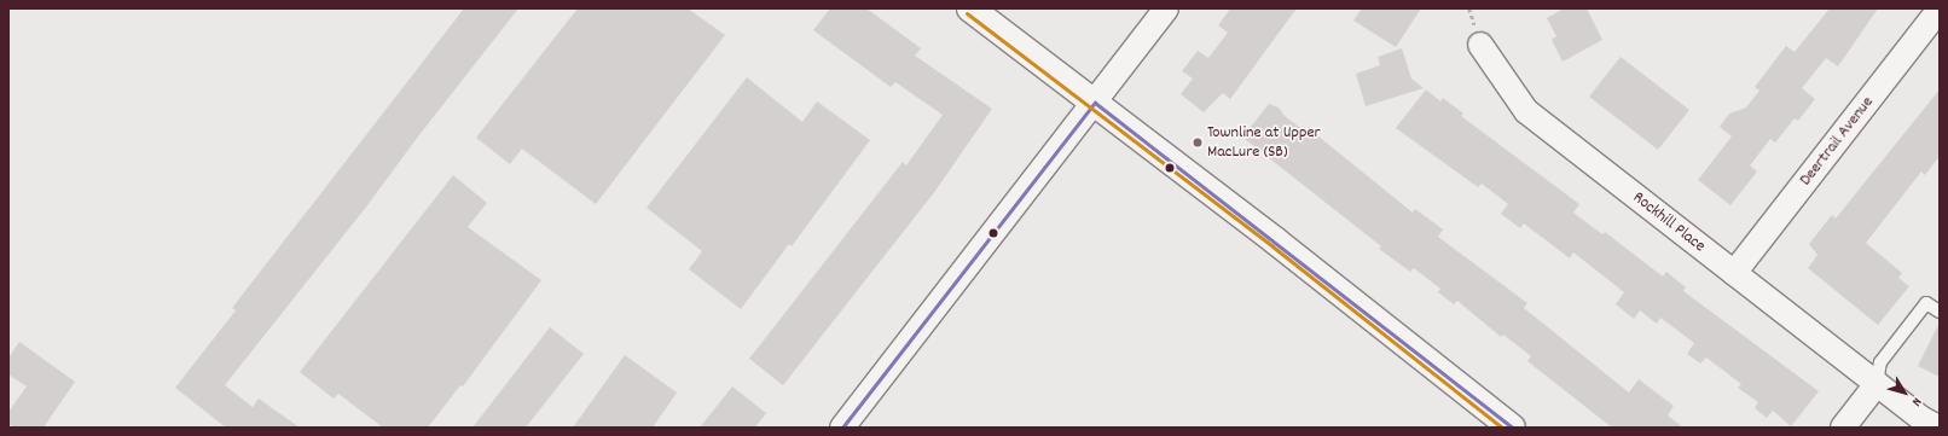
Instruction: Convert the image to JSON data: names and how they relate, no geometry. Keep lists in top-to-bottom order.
{
  "streets": {
    "street": ["Deertrail Avenue", "Rockhill Place"]
  },
  "crossings": [
    ["Deertrail Avenue", "Rockhill Place"]
  ],
  "places": ["Townline at Upper MacLure (SB)"],
  "north": "bottom right"
}
